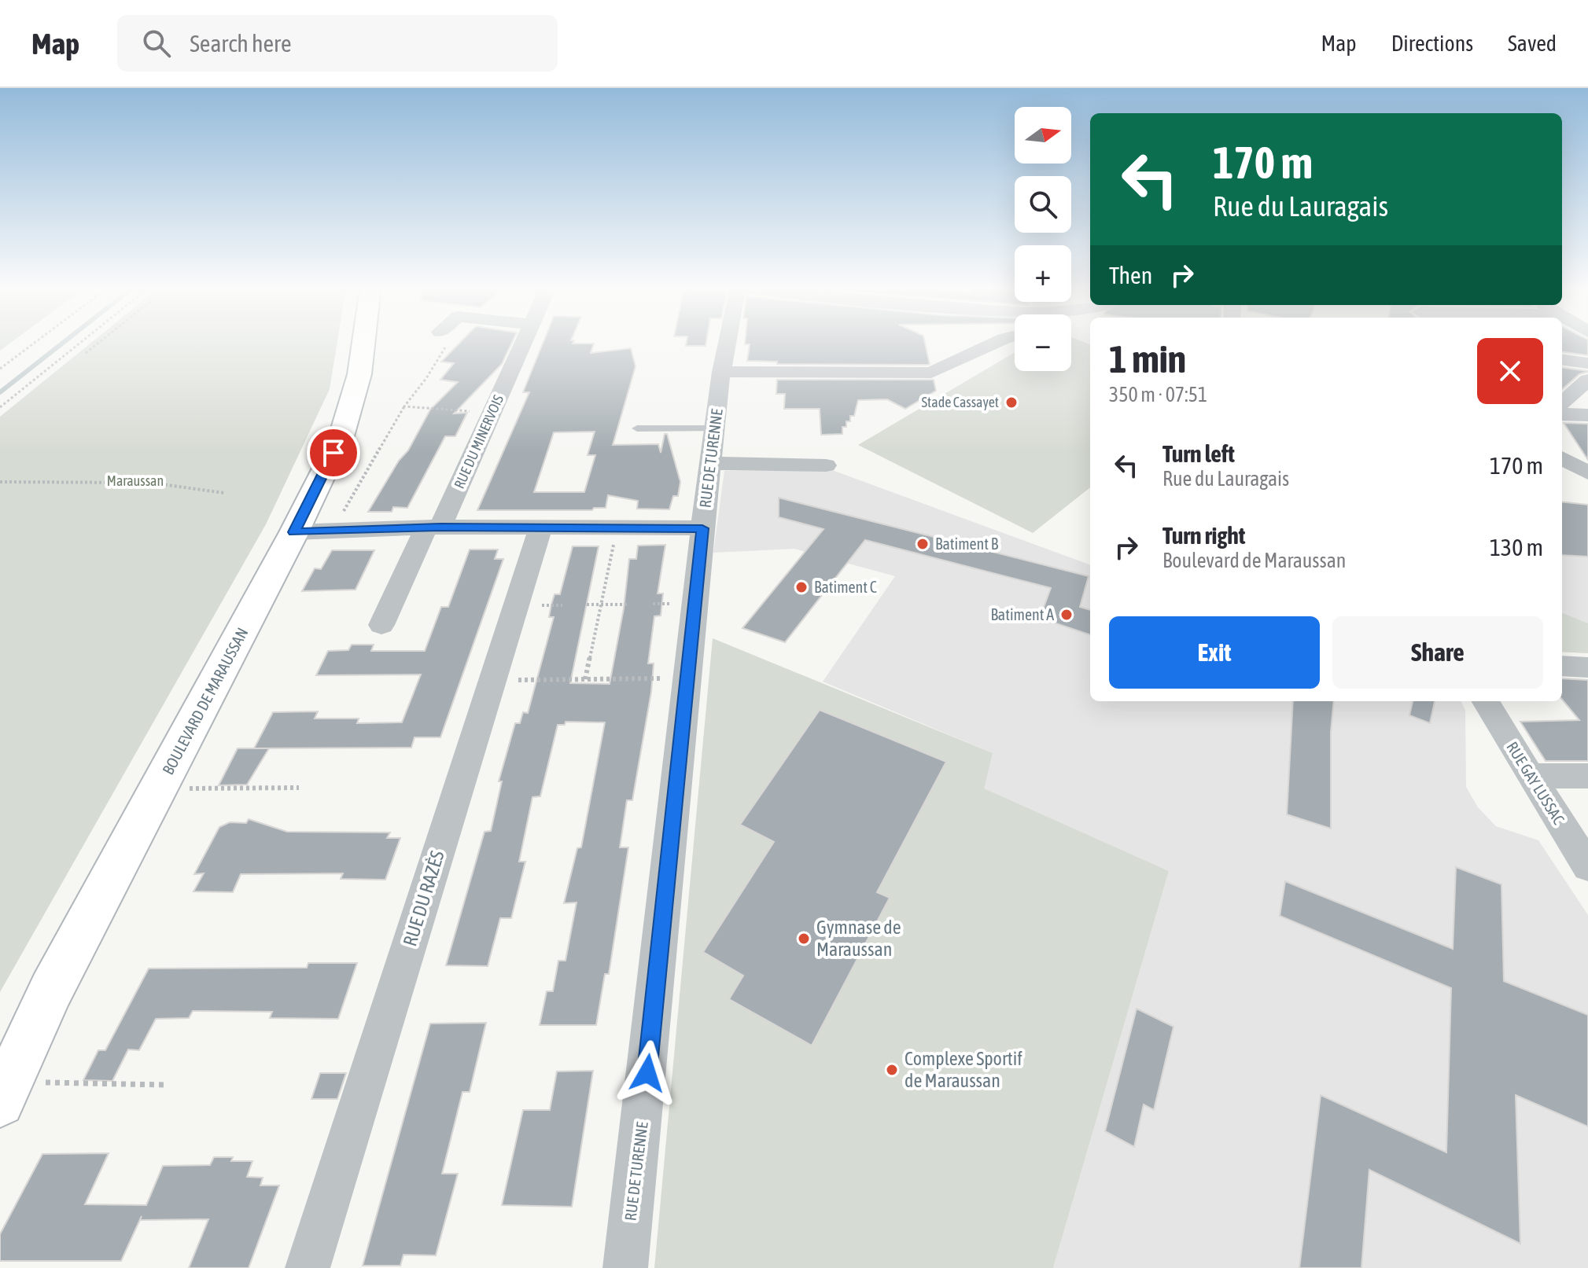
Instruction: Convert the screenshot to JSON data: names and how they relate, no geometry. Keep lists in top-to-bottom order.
{
  "streets": {
    "main road": ["BOULEVARD DE MARAUSSAN"],
    "street": [
      "RUE DU MINERVOIS",
      "RUE DE TURENNE",
      "RUE GAY LUSSAC",
      "RUE DU RAZÈS"
    ]
  },
  "parks": ["Maraussan"],
  "places": [
    "Stade Cassayet",
    "Batiment B",
    "Batiment C",
    "Batiment A",
    "Gymnase de Maraussan",
    "Complexe Sportif de Maraussan"
  ],
  "north": "right",
  "page": {
    "header": "Map",
    "search": "Search here",
    "nav": ["Map", "Directions", "Saved"],
    "map_buttons": ["+", "−"],
    "turn": ["170 m", "Rue du Lauragais"],
    "then": "Then",
    "heading": ["1 min", "350 m · 07:51"],
    "list": [
      {
        "name": "Turn left",
        "note": "Rue du Lauragais",
        "value": "170 m"
      },
      {
        "name": "Turn right",
        "note": "Boulevard de Maraussan",
        "value": "130 m"
      }
    ],
    "buttons": ["Exit", "Share"]
  }
}
